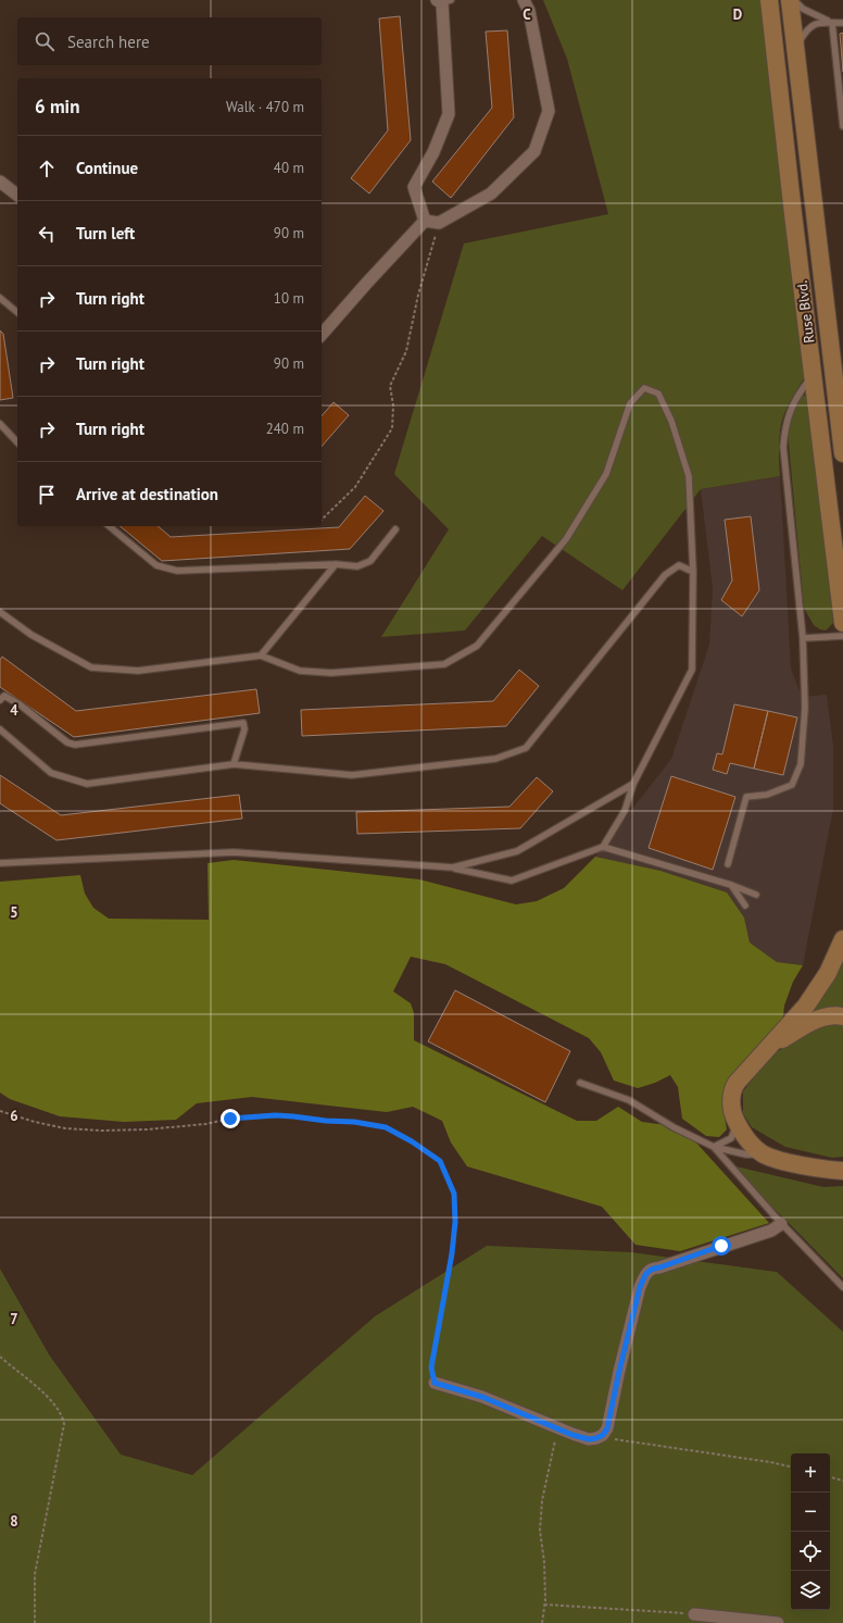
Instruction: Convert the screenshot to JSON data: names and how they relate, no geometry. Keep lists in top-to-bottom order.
{
  "streets": {
    "main road": ["Ruse Blvd."]
  },
  "page": {
    "search": "Search here",
    "heading": ["6 min", "Walk · 470 m"],
    "list": [
      ["Continue", "40 m"],
      ["Turn left", "90 m"],
      ["Turn right", "10 m"],
      ["Turn right", "90 m"],
      ["Turn right", "240 m"],
      "Arrive at destination"
    ],
    "map_buttons": ["+", "−"]
  },
  "grid": {
    "columns": ["C", "D"],
    "rows": [
      "4",
      "5",
      "6",
      "7",
      "8"
    ]
  }
}
